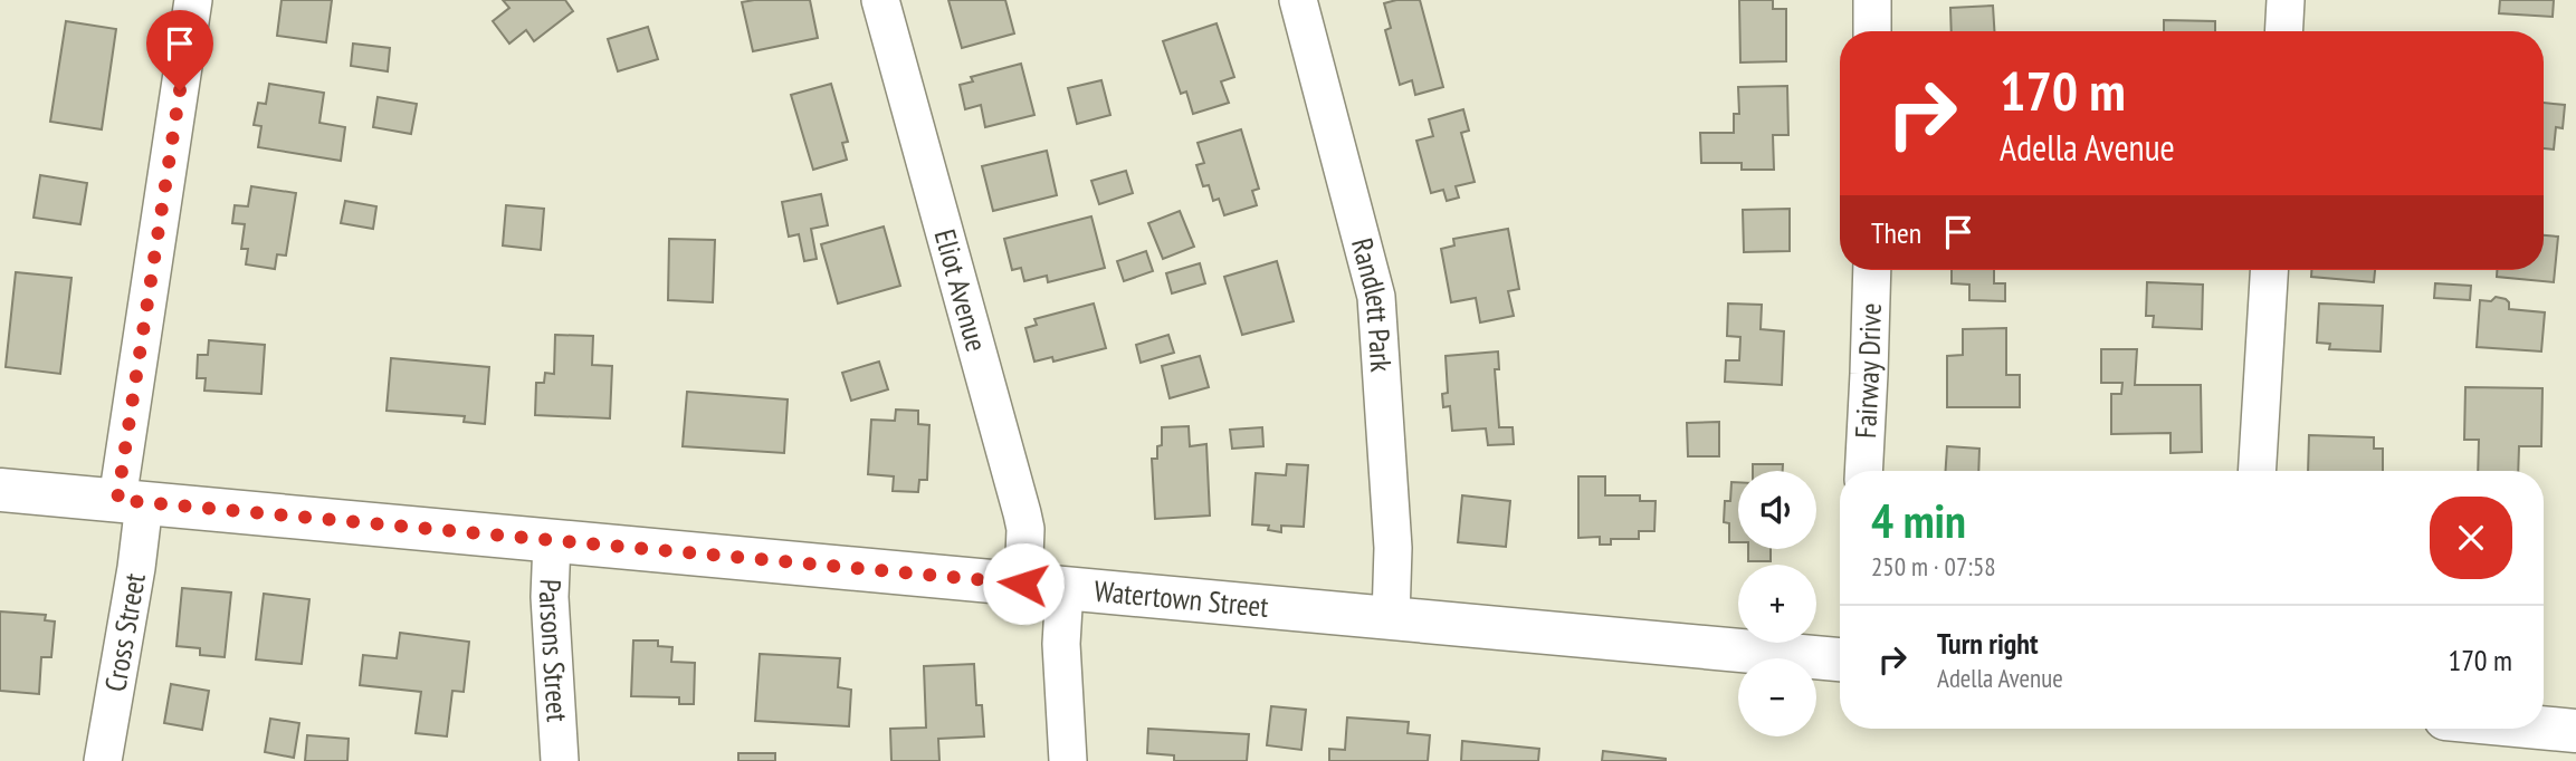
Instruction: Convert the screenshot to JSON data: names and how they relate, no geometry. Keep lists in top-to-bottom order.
{
  "streets": {
    "main road": ["Watertown Street"],
    "street": [
      "Eliot Avenue",
      "Randlett Park",
      "Fairway Drive",
      "Cross Street",
      "Parsons Street"
    ]
  },
  "crossings": [
    ["Eliot Avenue", "Watertown Street"],
    ["Randlett Park", "Watertown Street"],
    ["Watertown Street", "Cross Street"],
    ["Watertown Street", "Parsons Street"]
  ],
  "page": {
    "turn": ["170 m", "Adella Avenue"],
    "then": "Then",
    "map_buttons": ["+", "−"],
    "heading": ["4 min", "250 m · 07:58"],
    "list": [
      {
        "name": "Turn right",
        "note": "Adella Avenue",
        "value": "170 m"
      }
    ]
  }
}
